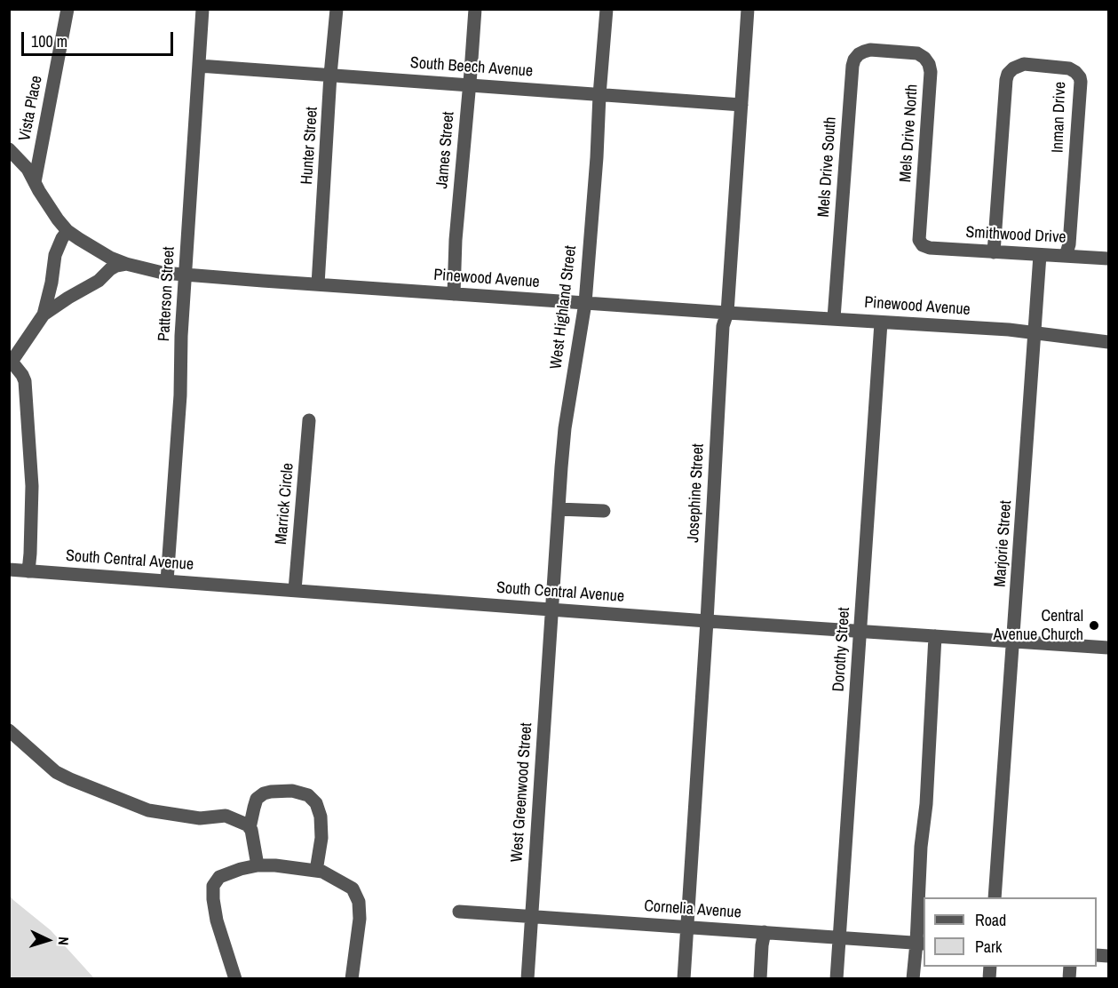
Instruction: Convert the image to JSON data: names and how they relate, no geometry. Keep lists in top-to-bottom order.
{
  "streets": {
    "street": [
      "South Beech Avenue",
      "Vista Place",
      "Inman Drive",
      "Mels Drive North",
      "Hunter Street",
      "James Street",
      "Mels Drive South",
      "Smithwood Drive",
      "Pinewood Avenue",
      "Patterson Street",
      "West Highland Street",
      "Josephine Street",
      "Marrick Circle",
      "Marjorie Street",
      "South Central Avenue",
      "Dorothy Street",
      "West Greenwood Street",
      "Cornelia Avenue"
    ]
  },
  "crossings": [
    ["South Beech Avenue", "Hunter Street"],
    ["South Beech Avenue", "James Street"],
    ["South Beech Avenue", "Patterson Street"],
    ["South Beech Avenue", "West Highland Street"],
    ["South Beech Avenue", "Josephine Street"],
    ["Vista Place", "Pinewood Avenue"],
    ["Inman Drive", "Smithwood Drive"],
    ["Mels Drive North", "Mels Drive South"],
    ["Mels Drive North", "Smithwood Drive"],
    ["Hunter Street", "Pinewood Avenue"],
    ["James Street", "Pinewood Avenue"],
    ["Mels Drive South", "Pinewood Avenue"],
    ["Smithwood Drive", "Marjorie Street"],
    ["Pinewood Avenue", "Patterson Street"],
    ["Pinewood Avenue", "West Highland Street"],
    ["Pinewood Avenue", "Josephine Street"],
    ["Pinewood Avenue", "Marjorie Street"],
    ["Pinewood Avenue", "Dorothy Street"],
    ["Patterson Street", "South Central Avenue"],
    ["West Highland Street", "South Central Avenue"],
    ["West Highland Street", "West Greenwood Street"],
    ["Josephine Street", "South Central Avenue"],
    ["Josephine Street", "Cornelia Avenue"],
    ["Marrick Circle", "South Central Avenue"],
    ["Marjorie Street", "South Central Avenue"],
    ["South Central Avenue", "Dorothy Street"],
    ["South Central Avenue", "West Greenwood Street"],
    ["Dorothy Street", "Cornelia Avenue"],
    ["West Greenwood Street", "Cornelia Avenue"]
  ],
  "places": ["Central Avenue Church"],
  "legend": ["Road", "Park"],
  "scale_bar": "100 m",
  "north": "right"
}
